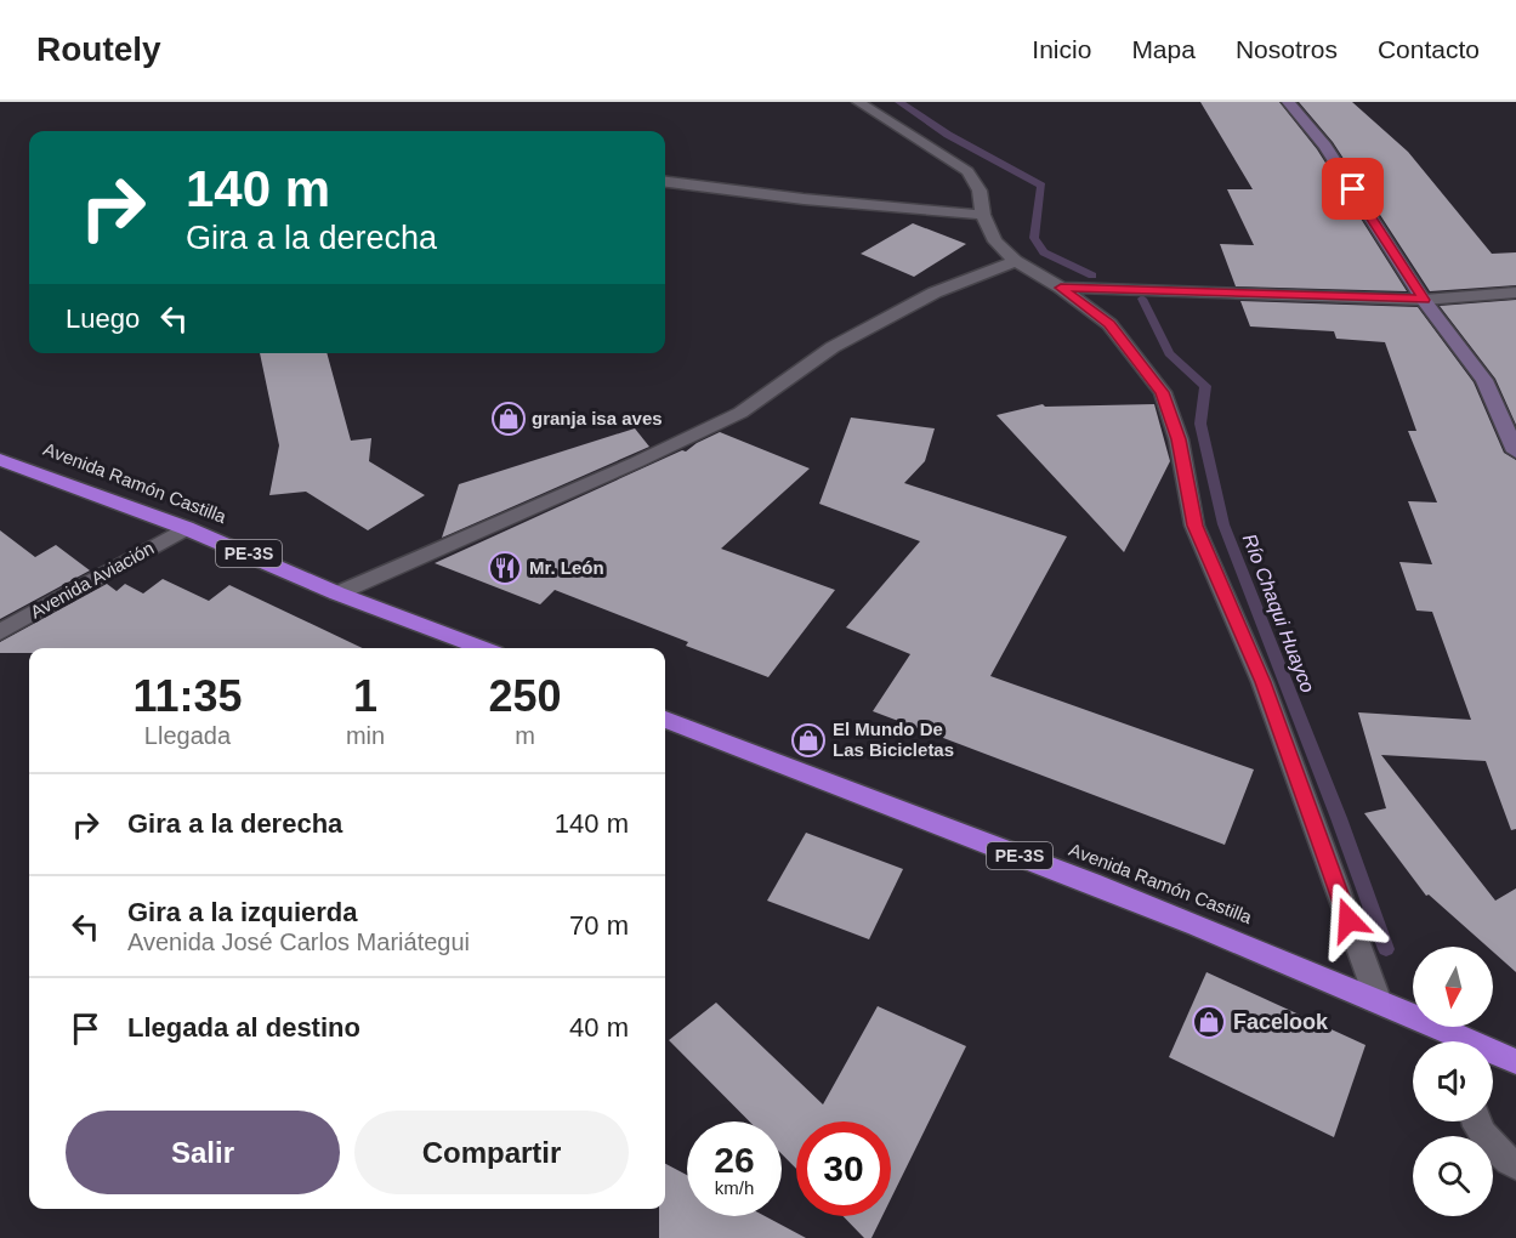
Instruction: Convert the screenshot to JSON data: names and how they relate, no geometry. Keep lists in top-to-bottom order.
{
  "streets": {
    "highway": ["Avenida Ramón Castilla", "PE-3S"],
    "street": ["Avenida Aviación"]
  },
  "crossings": [
    ["Avenida Ramón Castilla", "Avenida Aviación"]
  ],
  "water": ["Río Chaqui Huayco"],
  "places": {
    "shop": ["granja isa aves", "El Mundo De Las Bicicletas", "Facelook"],
    "restaurant": ["Mr. León"]
  },
  "north": "bottom",
  "page": {
    "header": "Routely",
    "nav": [
      "Inicio",
      "Mapa",
      "Nosotros",
      "Contacto"
    ],
    "turn": ["140 m", "Gira a la derecha"],
    "then": "Luego",
    "eta": [
      "11:35",
      "Llegada",
      "1",
      "min",
      "250",
      "m"
    ],
    "list": [
      {
        "name": "Gira a la derecha",
        "value": "140 m"
      },
      {
        "name": "Gira a la izquierda",
        "note": "Avenida José Carlos Mariátegui",
        "value": "70 m"
      },
      {
        "name": "Llegada al destino",
        "value": "40 m"
      }
    ],
    "buttons": ["Salir", "Compartir"],
    "speed": "26 km/h",
    "limit": "30"
  }
}
